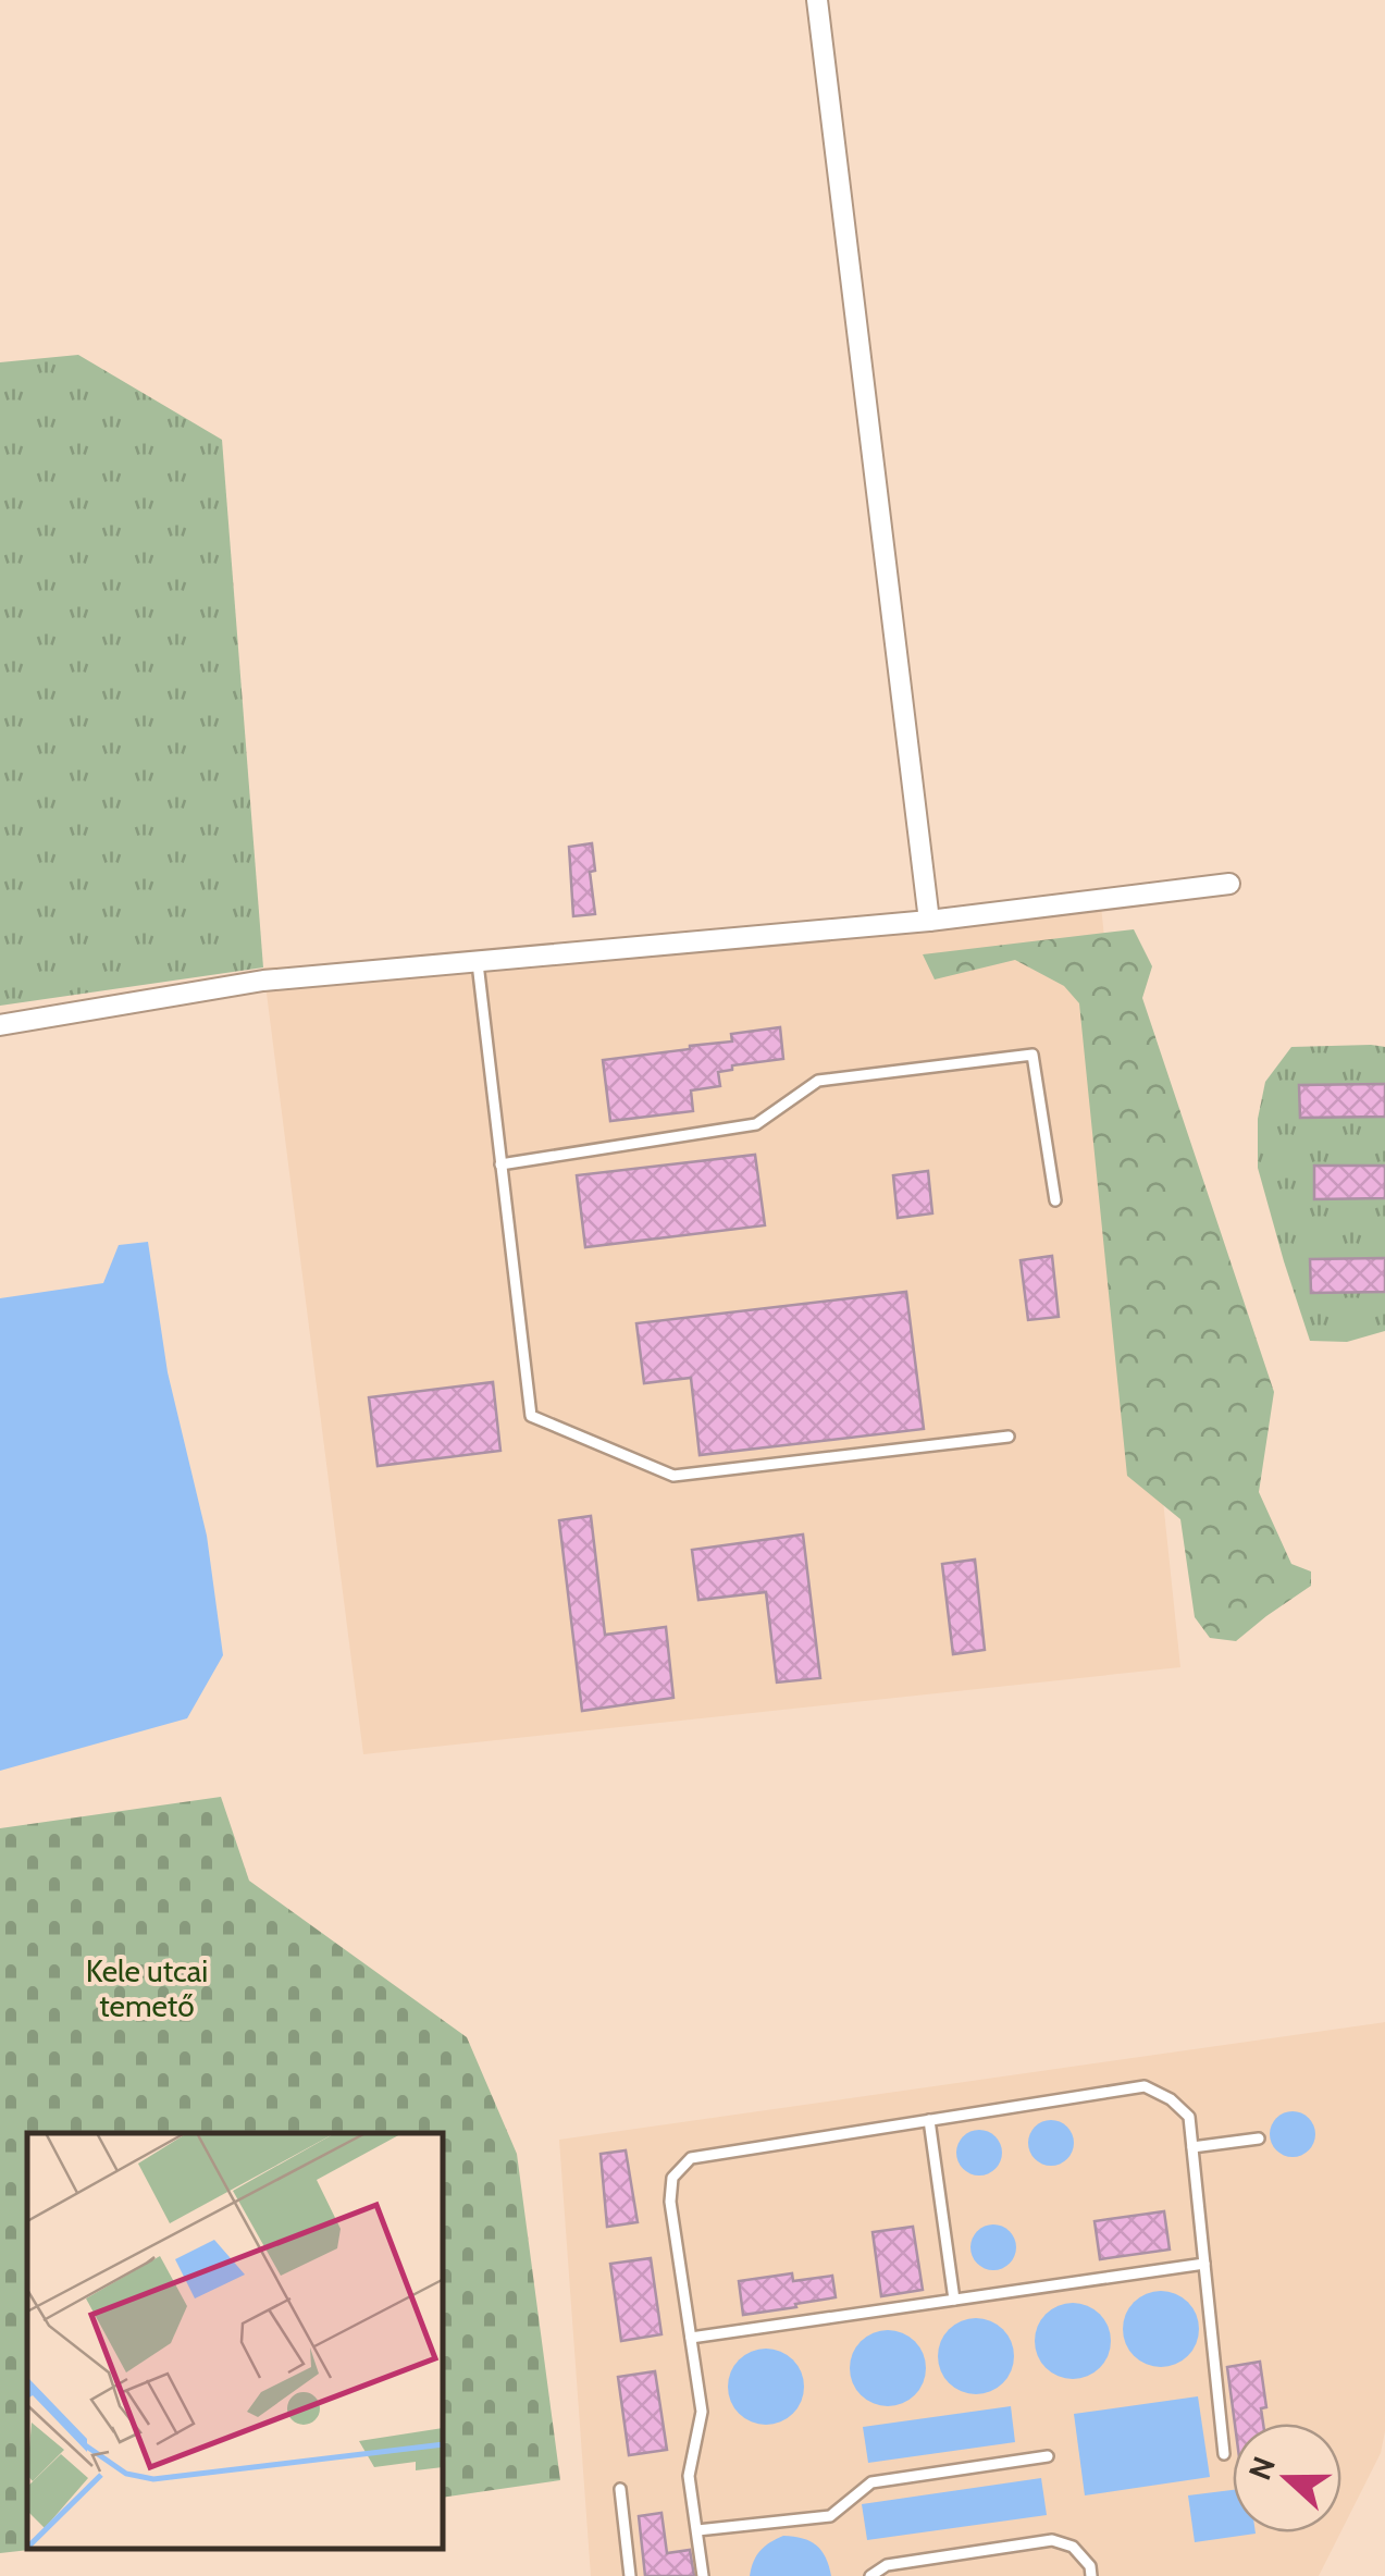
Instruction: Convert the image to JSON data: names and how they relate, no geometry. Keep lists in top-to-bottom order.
{
  "parks": ["Kele utcai temető"],
  "north": "left"
}
